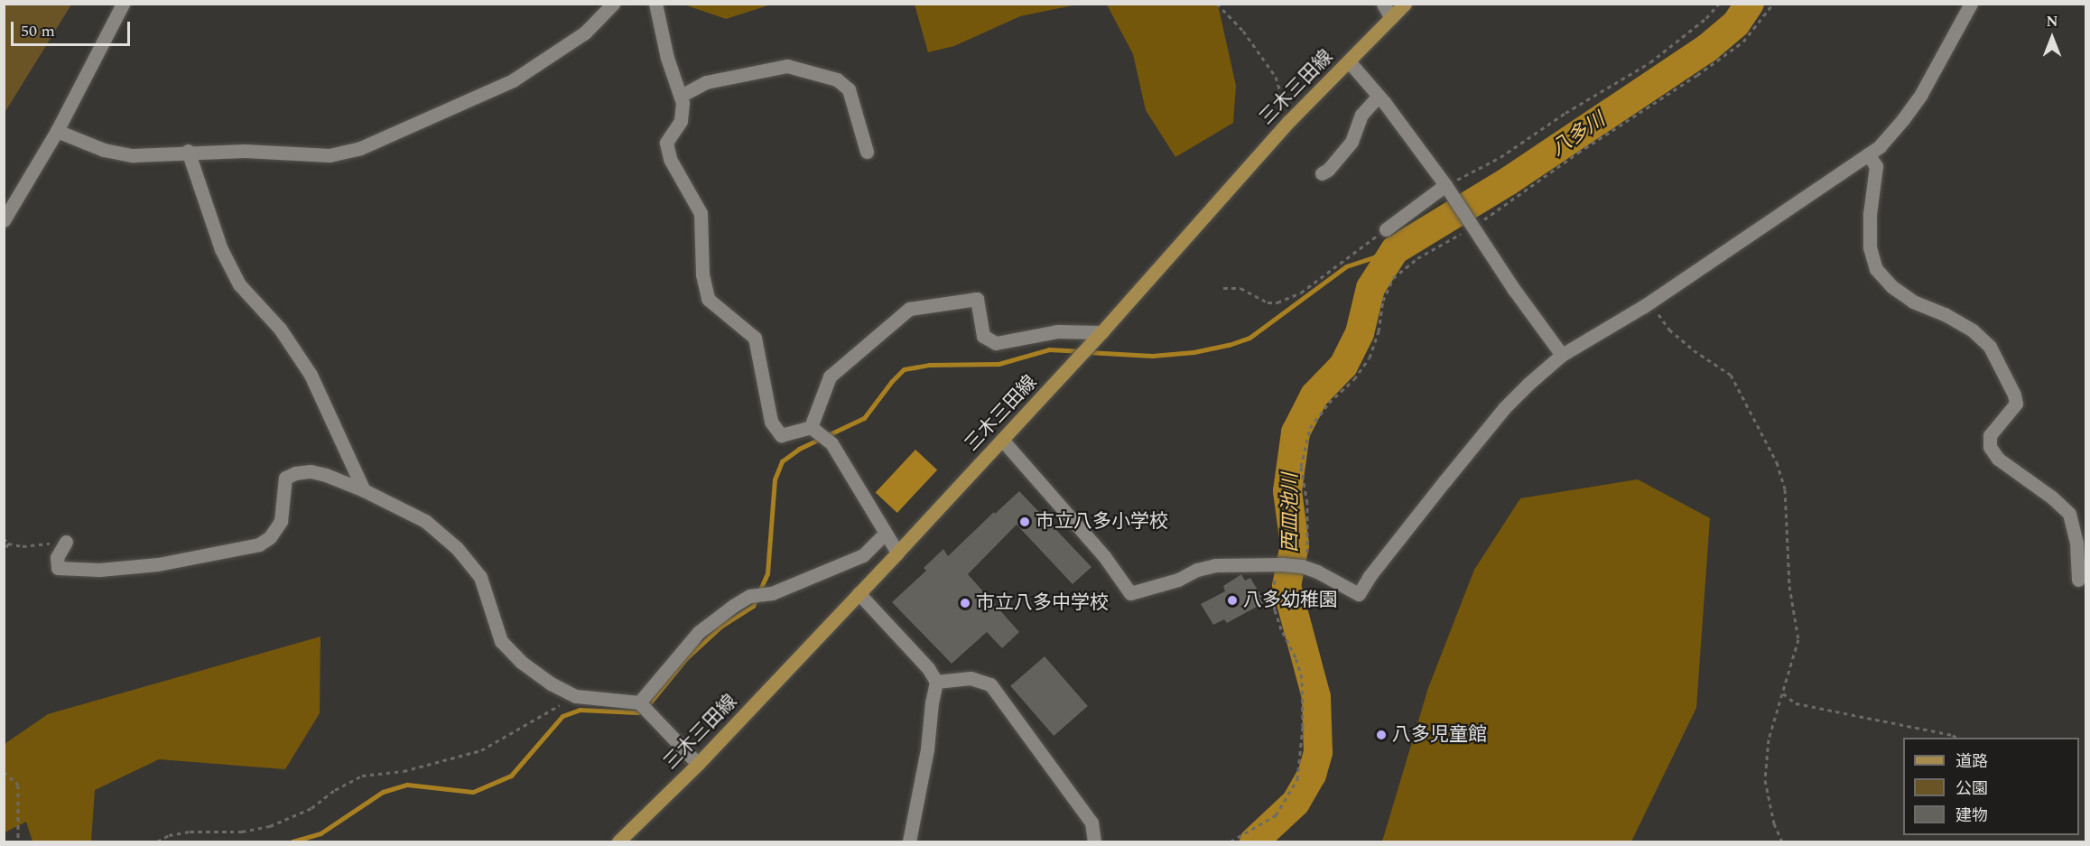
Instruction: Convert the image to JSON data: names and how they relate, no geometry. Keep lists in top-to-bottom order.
{
  "streets": {
    "main road": ["三木三田線"]
  },
  "water": ["八多川", "西皿池川"],
  "places": [
    "市立八多小学校",
    "八多幼稚園",
    "市立八多中学校",
    "八多児童館"
  ],
  "legend": ["道路", "公園", "建物"],
  "scale_bar": "50 m",
  "north": "top"
}
